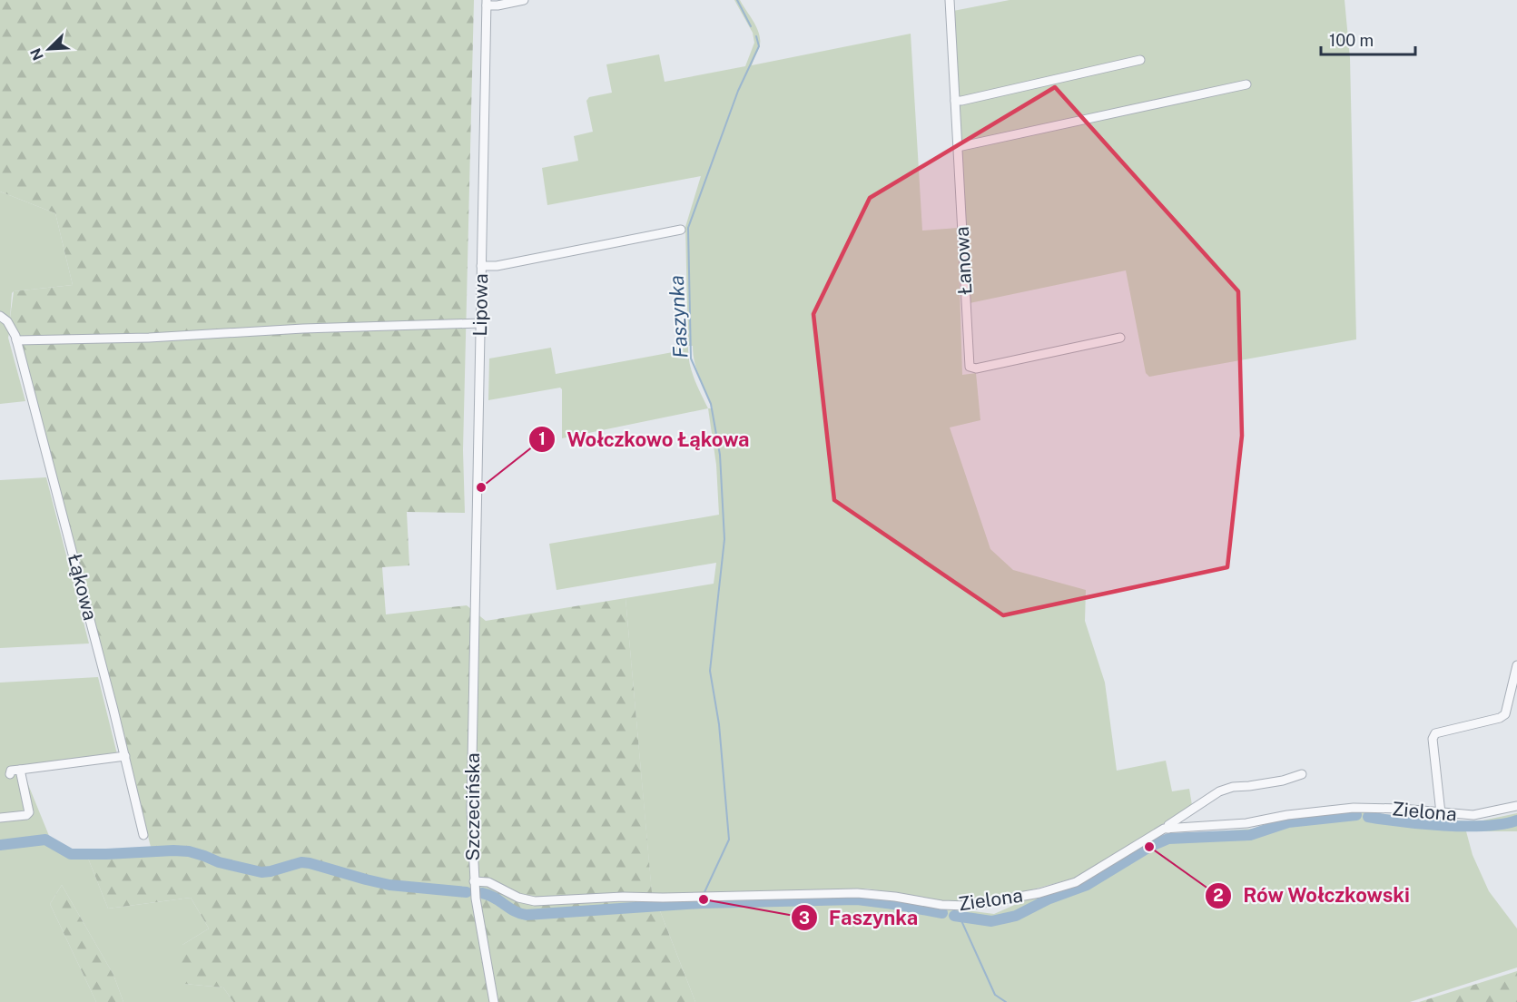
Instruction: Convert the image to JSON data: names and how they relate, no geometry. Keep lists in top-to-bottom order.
{
  "streets": {
    "street": [
      "Łanowa",
      "Lipowa",
      "Łąkowa",
      "Szczecińska",
      "Zielona"
    ]
  },
  "crossings": [
    ["Lipowa", "Szczecińska"],
    ["Szczecińska", "Zielona"]
  ],
  "water": ["Faszynka"],
  "places": ["Wołczkowo Łąkowa", "Rów Wołczkowski", "Faszynka"],
  "scale_bar": "100 m",
  "north": "bottom left"
}
